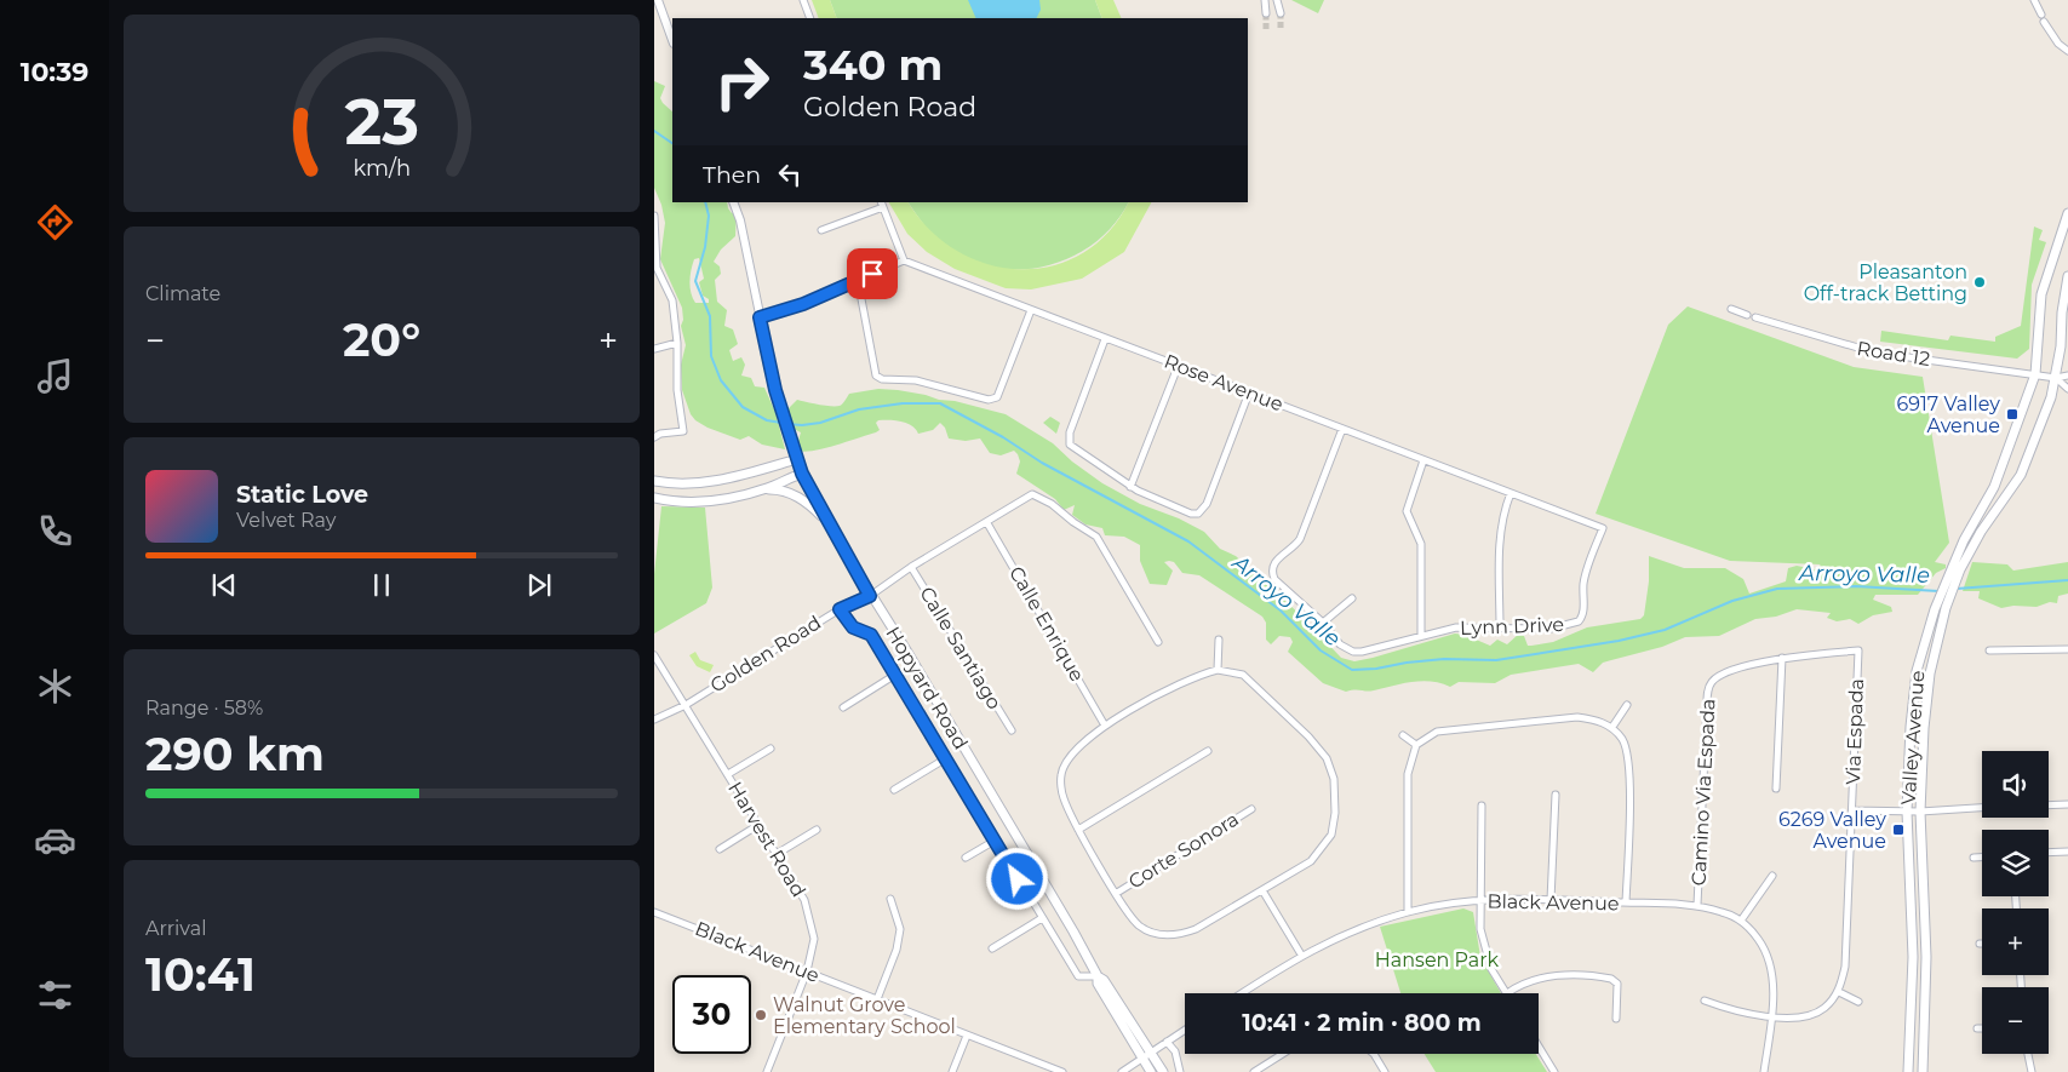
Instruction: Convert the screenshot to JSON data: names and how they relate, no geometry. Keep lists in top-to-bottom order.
{
  "streets": {
    "main road": ["Hopyard Road", "Valley Avenue"],
    "street": [
      "Road 12",
      "Rose Avenue",
      "Calle Enrique",
      "Lynn Drive",
      "Calle Santiago",
      "Golden Road",
      "Via Espada",
      "Camino Via Espada",
      "Harvest Road",
      "Corte Sonora",
      "Black Avenue"
    ]
  },
  "crossings": [
    ["Road 12", "Valley Avenue"],
    ["Rose Avenue", "Lynn Drive"],
    ["Calle Enrique", "Golden Road"],
    ["Calle Santiago", "Golden Road"],
    ["Golden Road", "Hopyard Road"],
    ["Golden Road", "Harvest Road"],
    ["Via Espada", "Camino Via Espada"],
    ["Camino Via Espada", "Black Avenue"],
    ["Harvest Road", "Black Avenue"]
  ],
  "water": ["Arroyo Valle"],
  "parks": ["Hansen Park"],
  "places": {
    "other": ["Pleasanton Off-track Betting", "Walnut Grove Elementary School"],
    "transit": ["6917 Valley Avenue", "6269 Valley Avenue"]
  },
  "page": {
    "tabs": "10:39",
    "turn": ["340 m", "Golden Road"],
    "then": "Then",
    "tile": [
      "Climate",
      ["Range · 58%", "290 km"],
      ["Arrival", "10:41"]
    ],
    "heat": ["−", "20°", "+"],
    "song": ["Static Love", "Velvet Ray"],
    "map_buttons": ["+", "−"],
    "limit": "30",
    "trip": "10:41 · 2 min · 800 m",
    "gauge": ["23", "km/h"]
  }
}
